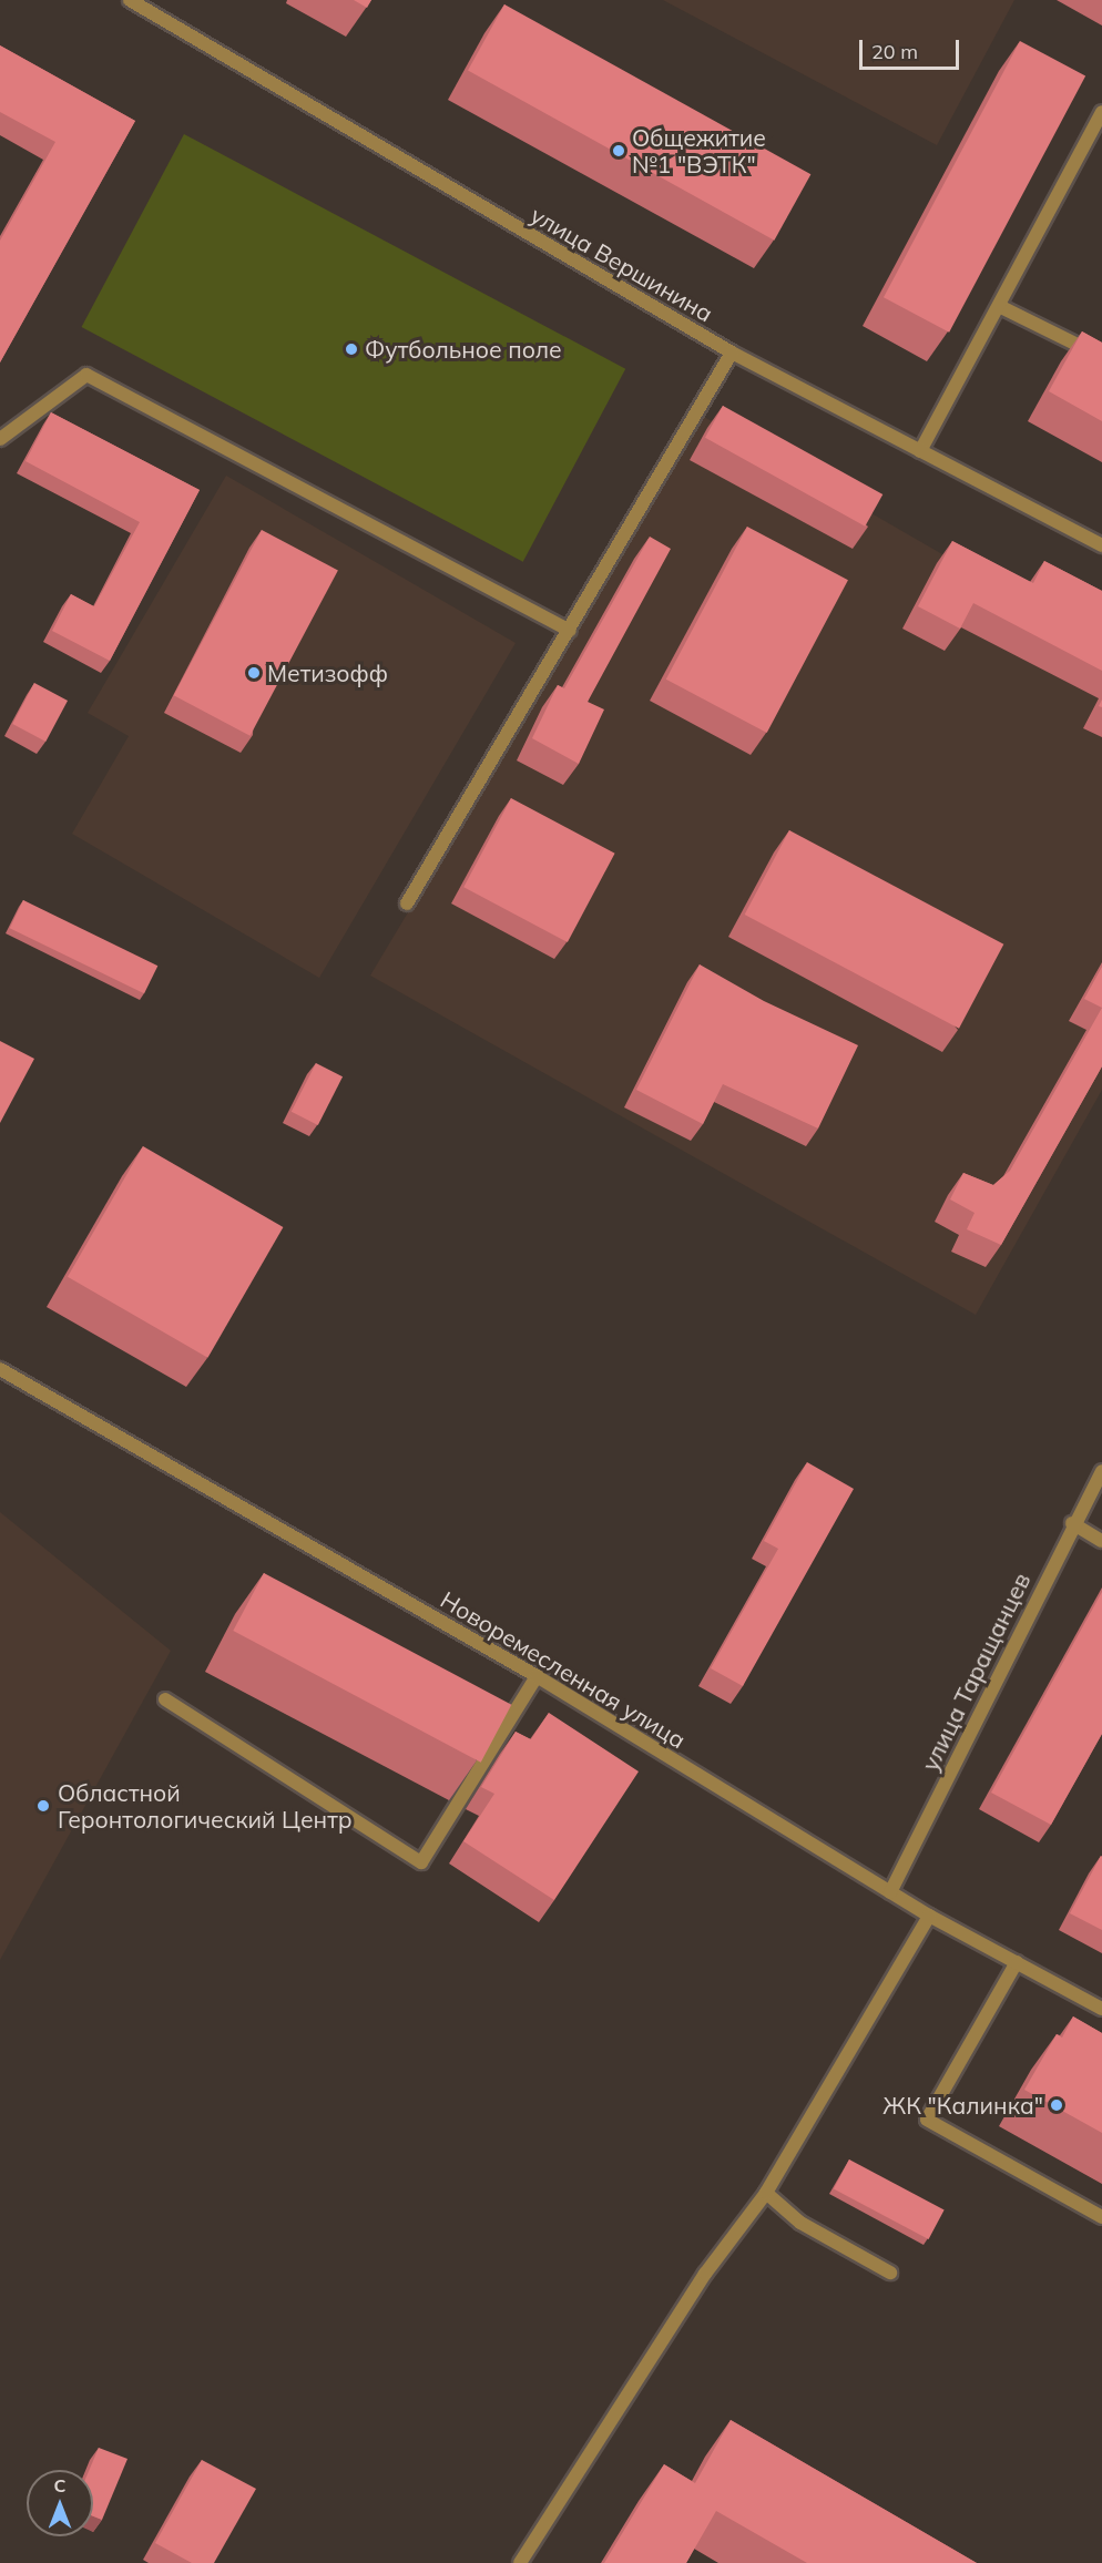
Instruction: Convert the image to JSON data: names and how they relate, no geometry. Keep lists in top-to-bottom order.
{
  "streets": {
    "street": ["улица Вершинина", "Новоремесленная улица", "улица Таращанцев"]
  },
  "crossings": [
    ["Новоремесленная улица", "улица Таращанцев"]
  ],
  "places": [
    "Общежитие №1 \"ВЭТК\"",
    "Футбольное поле",
    "Метизофф",
    "Областной Геронтологический Центр",
    "ЖК \"Калинка\""
  ],
  "scale_bar": "20 m",
  "north": "top"
}
